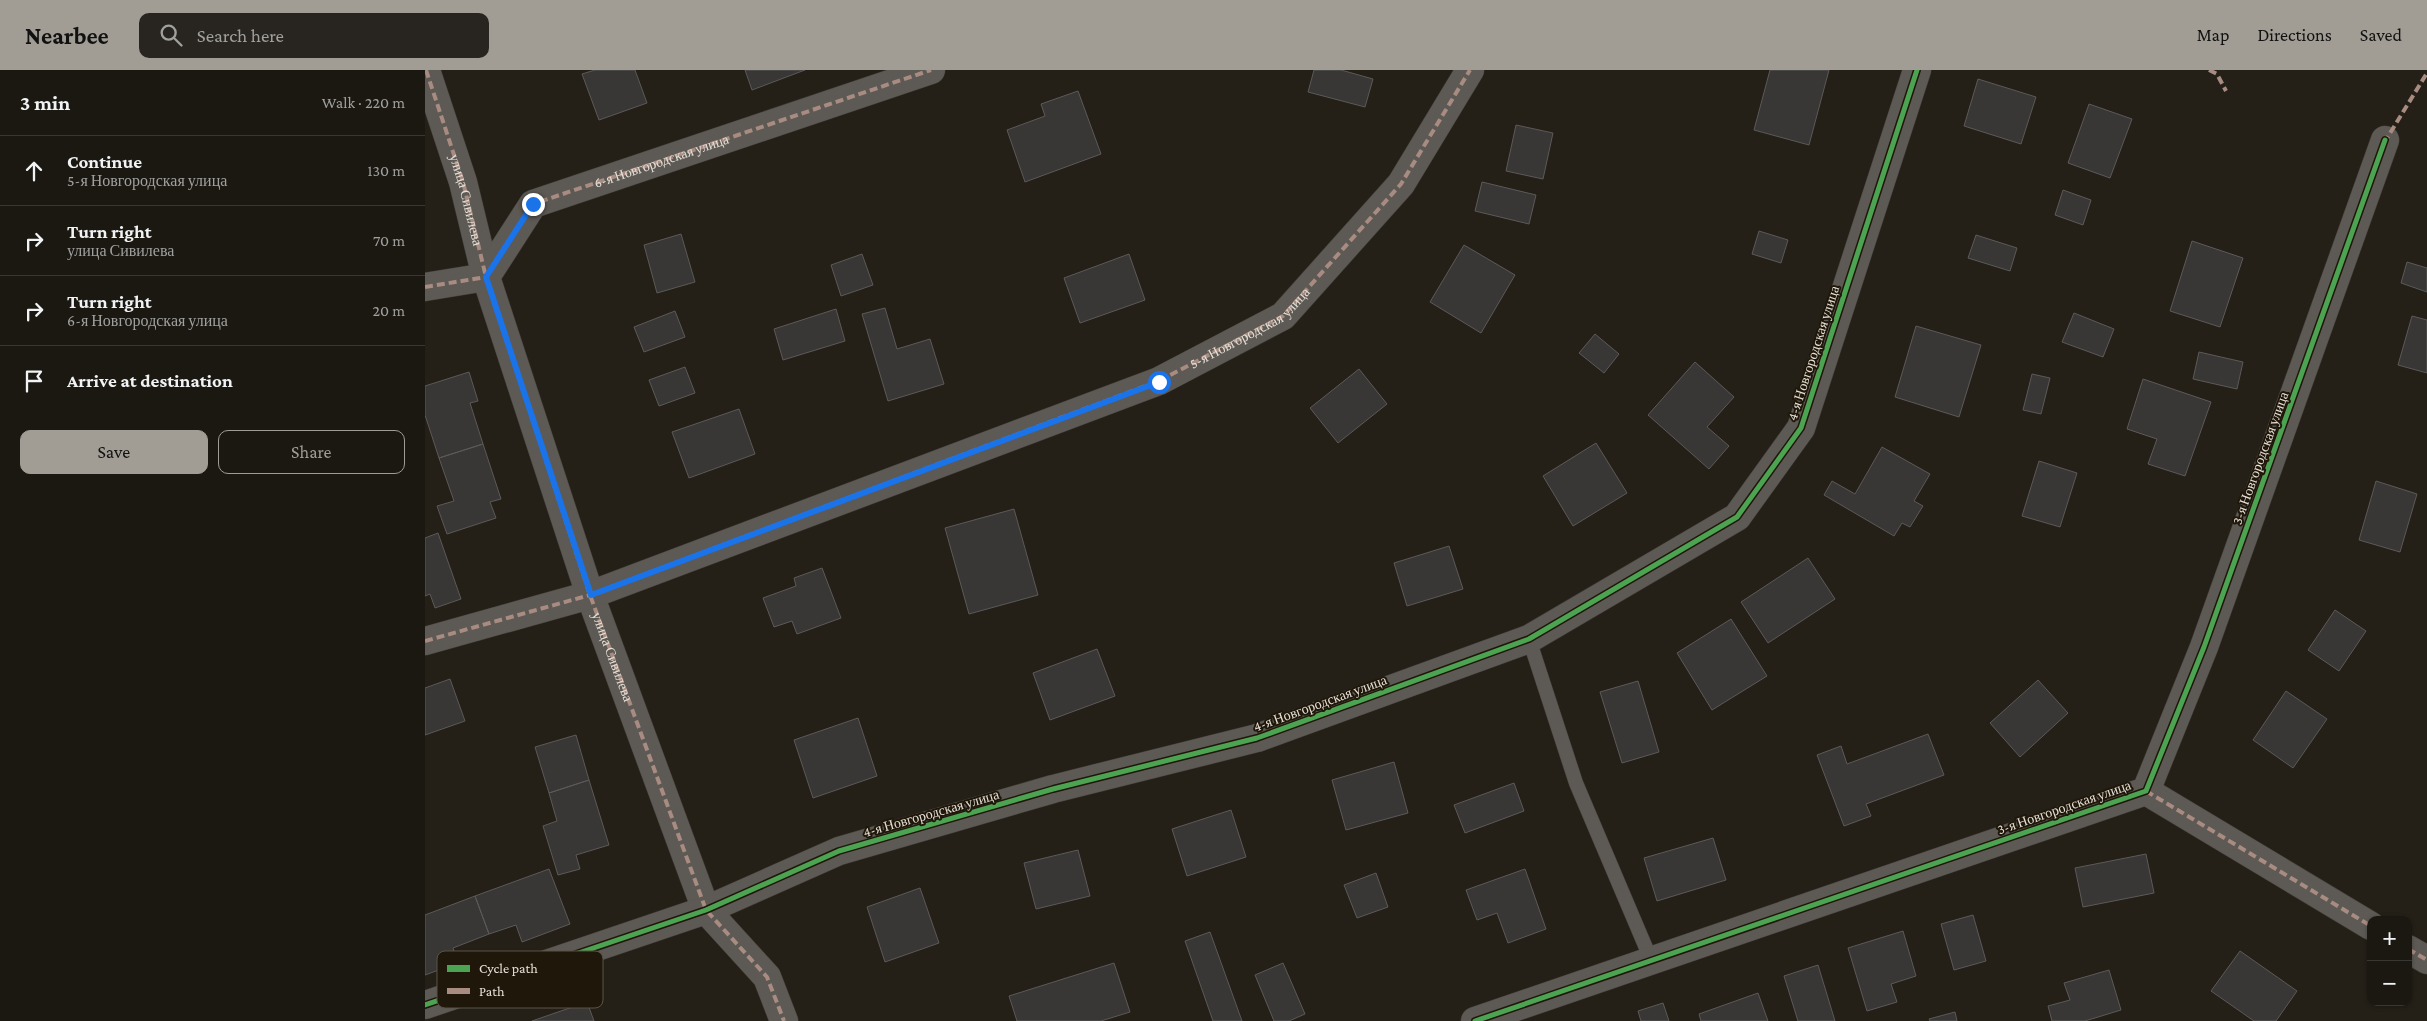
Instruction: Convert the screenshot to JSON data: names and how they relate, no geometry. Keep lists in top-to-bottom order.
{
  "streets": {
    "street": [
      "6-я Новгородская улица",
      "улица Сивилева",
      "5-я Новгородская улица",
      "4-я Новгородская улица",
      "3-я Новгородская улица"
    ]
  },
  "crossings": [
    ["6-я Новгородская улица", "улица Сивилева"],
    ["улица Сивилева", "5-я Новгородская улица"],
    ["улица Сивилева", "4-я Новгородская улица"]
  ],
  "legend": ["Cycle path", "Path"],
  "page": {
    "header": "Nearbee",
    "search": "Search here",
    "nav": ["Map", "Directions", "Saved"],
    "heading": ["3 min", "Walk · 220 m"],
    "list": [
      ["Continue", "5-я Новгородская улица", "130 m"],
      ["Turn right", "улица Сивилева", "70 m"],
      ["Turn right", "6-я Новгородская улица", "20 m"],
      "Arrive at destination"
    ],
    "buttons": ["Save", "Share"],
    "map_buttons": ["+", "−"]
  }
}
